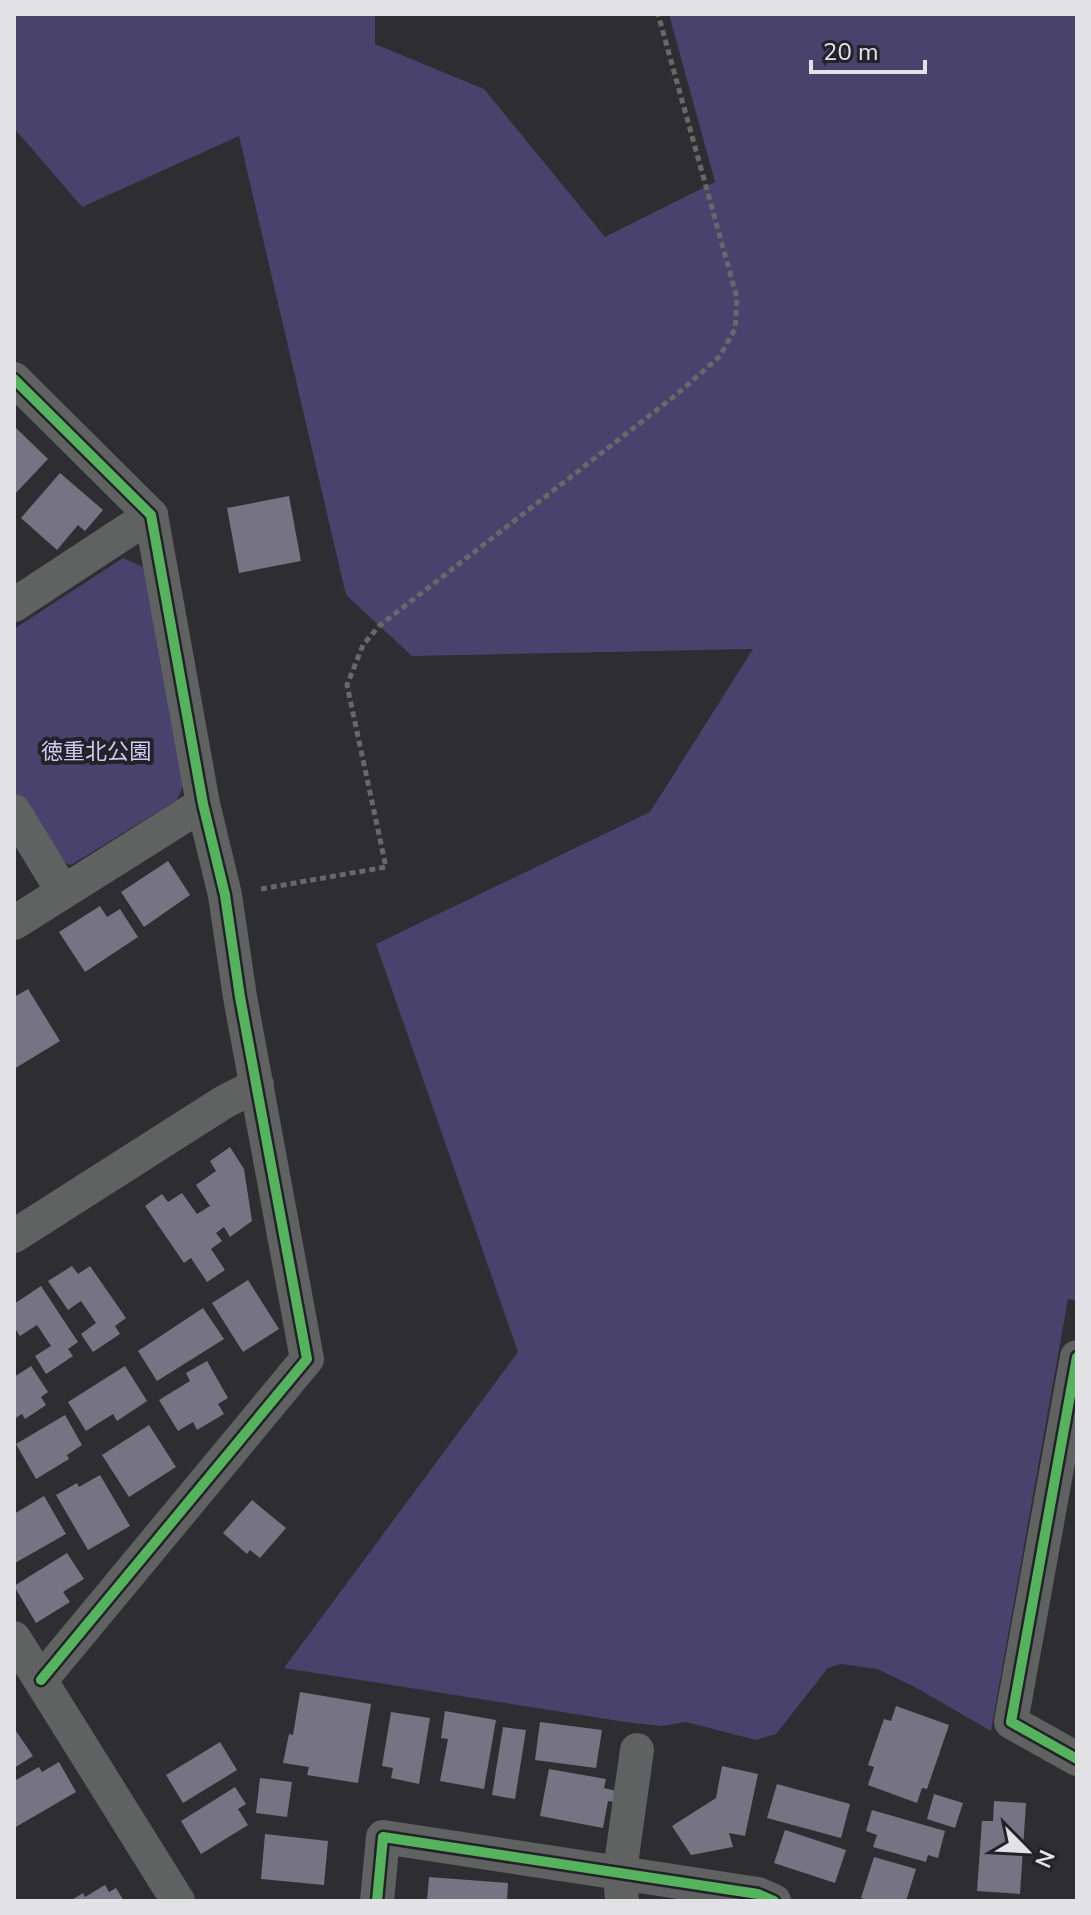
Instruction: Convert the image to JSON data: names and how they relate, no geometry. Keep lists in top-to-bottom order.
{
  "parks": ["徳重北公園"],
  "scale_bar": "20 m",
  "north": "bottom right"
}
